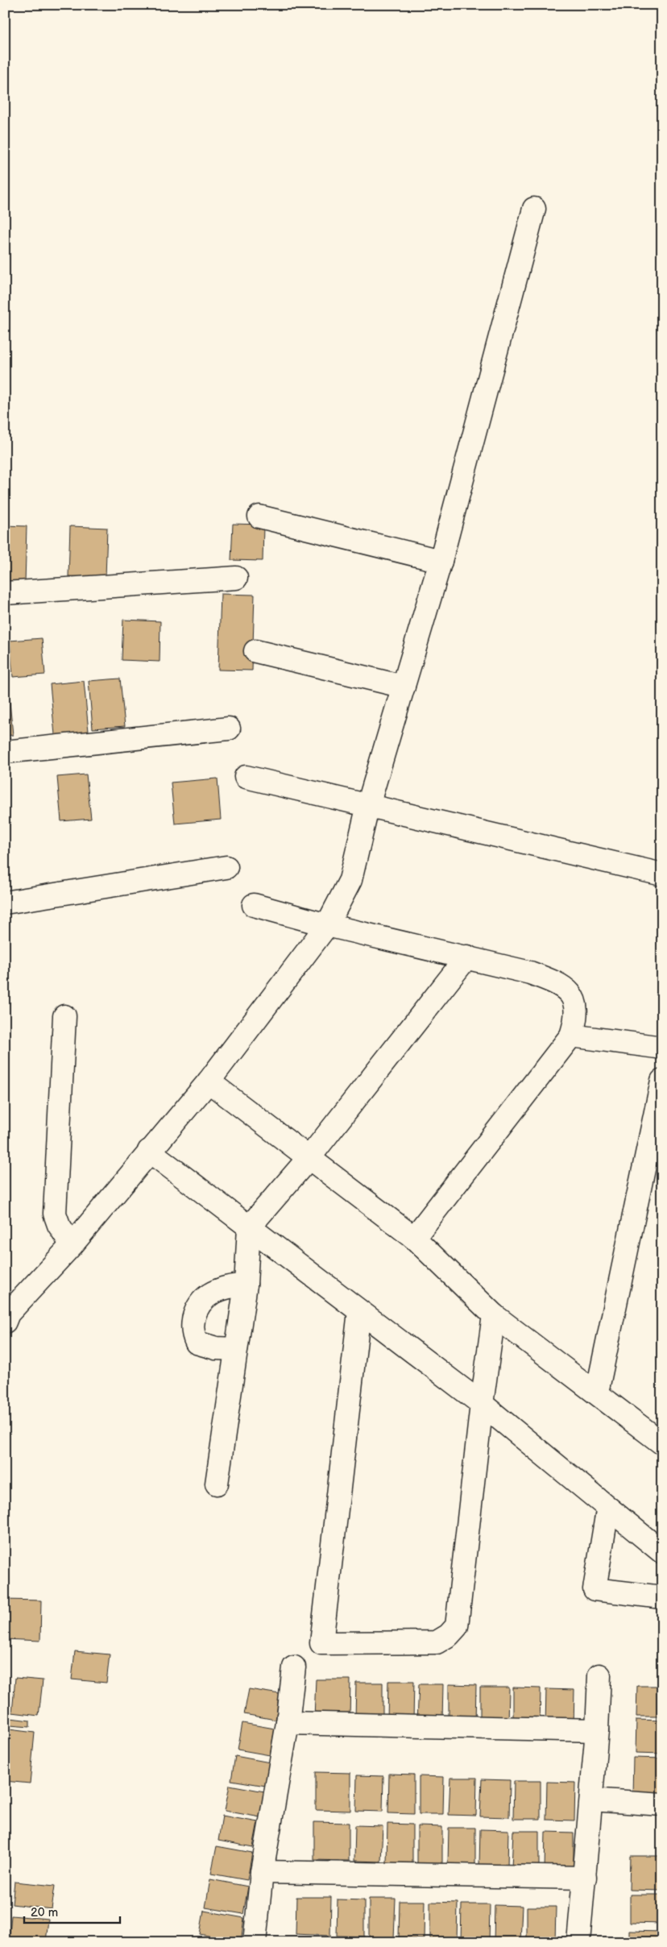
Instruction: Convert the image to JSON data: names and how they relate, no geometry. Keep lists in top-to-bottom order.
{
  "scale_bar": "20 m"
}
